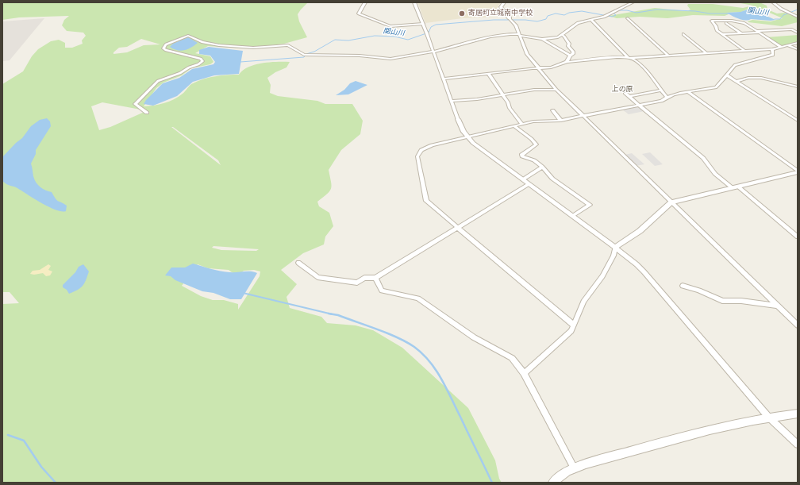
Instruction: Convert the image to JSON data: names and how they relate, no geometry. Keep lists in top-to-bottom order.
{
  "districts": ["上の原"],
  "water": ["関山川"],
  "places": ["寄居町立城南中学校"]
}
